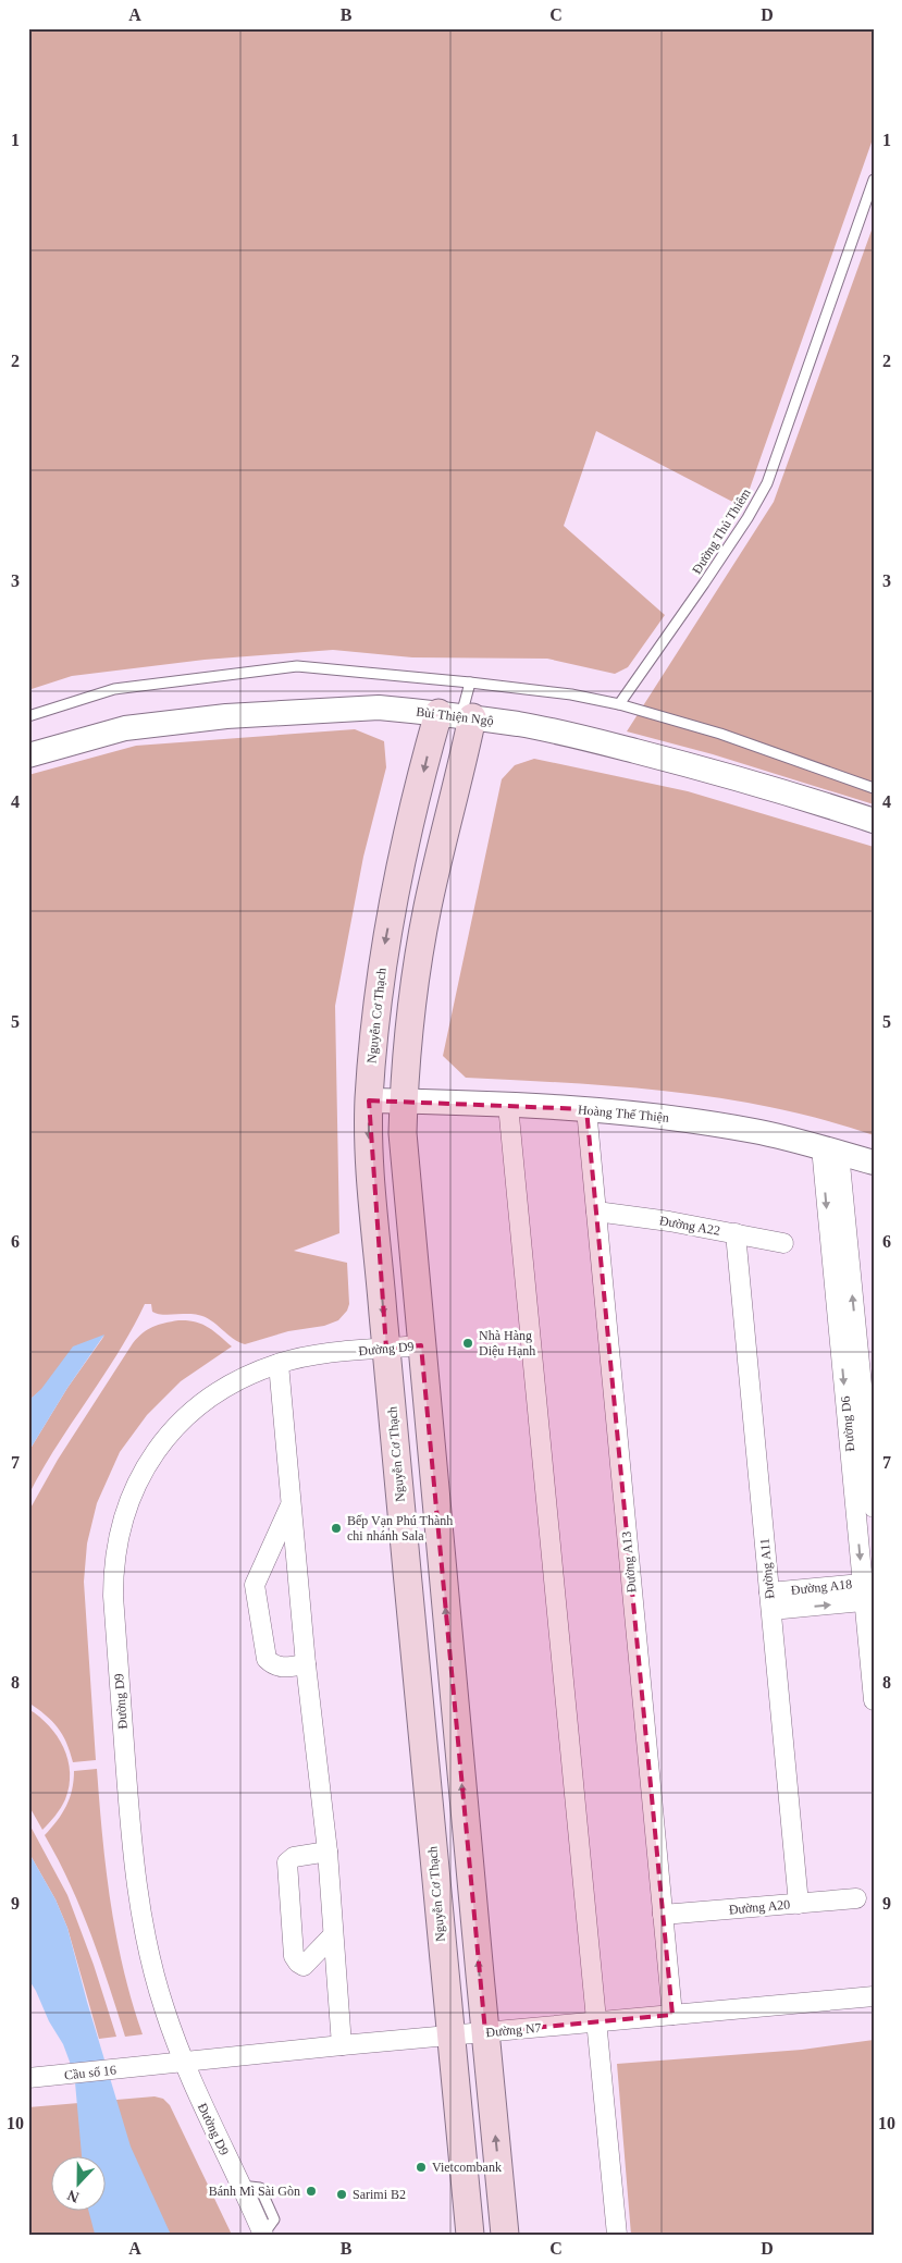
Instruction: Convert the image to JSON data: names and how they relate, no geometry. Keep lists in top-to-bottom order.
{
  "streets": {
    "main road": ["Nguyễn Cơ Thạch"],
    "street": [
      "Bùi Thiện Ngộ",
      "Hoàng Thế Thiện",
      "Đường A22",
      "Đường D9",
      "Đường D6",
      "Đường A13",
      "Đường A11",
      "Đường A18",
      "Đường A20",
      "Đường N7",
      "Cầu số 16"
    ],
    "lane": ["Đường Thủ Thiêm"]
  },
  "crossings": [
    ["Bùi Thiện Ngộ", "Nguyễn Cơ Thạch"],
    ["Nguyễn Cơ Thạch", "Hoàng Thế Thiện"],
    ["Nguyễn Cơ Thạch", "Đường D9"],
    ["Nguyễn Cơ Thạch", "Đường N7"],
    ["Hoàng Thế Thiện", "Đường D6"],
    ["Hoàng Thế Thiện", "Đường A13"],
    ["Đường A22", "Đường A13"],
    ["Đường A22", "Đường A11"],
    ["Đường D9", "Đường N7"],
    ["Đường D6", "Đường A18"],
    ["Đường A13", "Đường A20"],
    ["Đường A13", "Đường N7"],
    ["Đường A11", "Đường A18"],
    ["Đường A11", "Đường A20"],
    ["Đường N7", "Cầu số 16"]
  ],
  "places": [
    "Nhà Hàng Diệu Hạnh",
    "Bếp Vạn Phú Thành chi nhánh Sala",
    "Vietcombank",
    "Bánh Mì Sài Gòn",
    "Sarimi B2"
  ],
  "north": "bottom",
  "grid": {
    "columns": [
      "A",
      "B",
      "C",
      "D"
    ],
    "rows": [
      "1",
      "2",
      "3",
      "4",
      "5",
      "6",
      "7",
      "8",
      "9",
      "10"
    ]
  }
}
